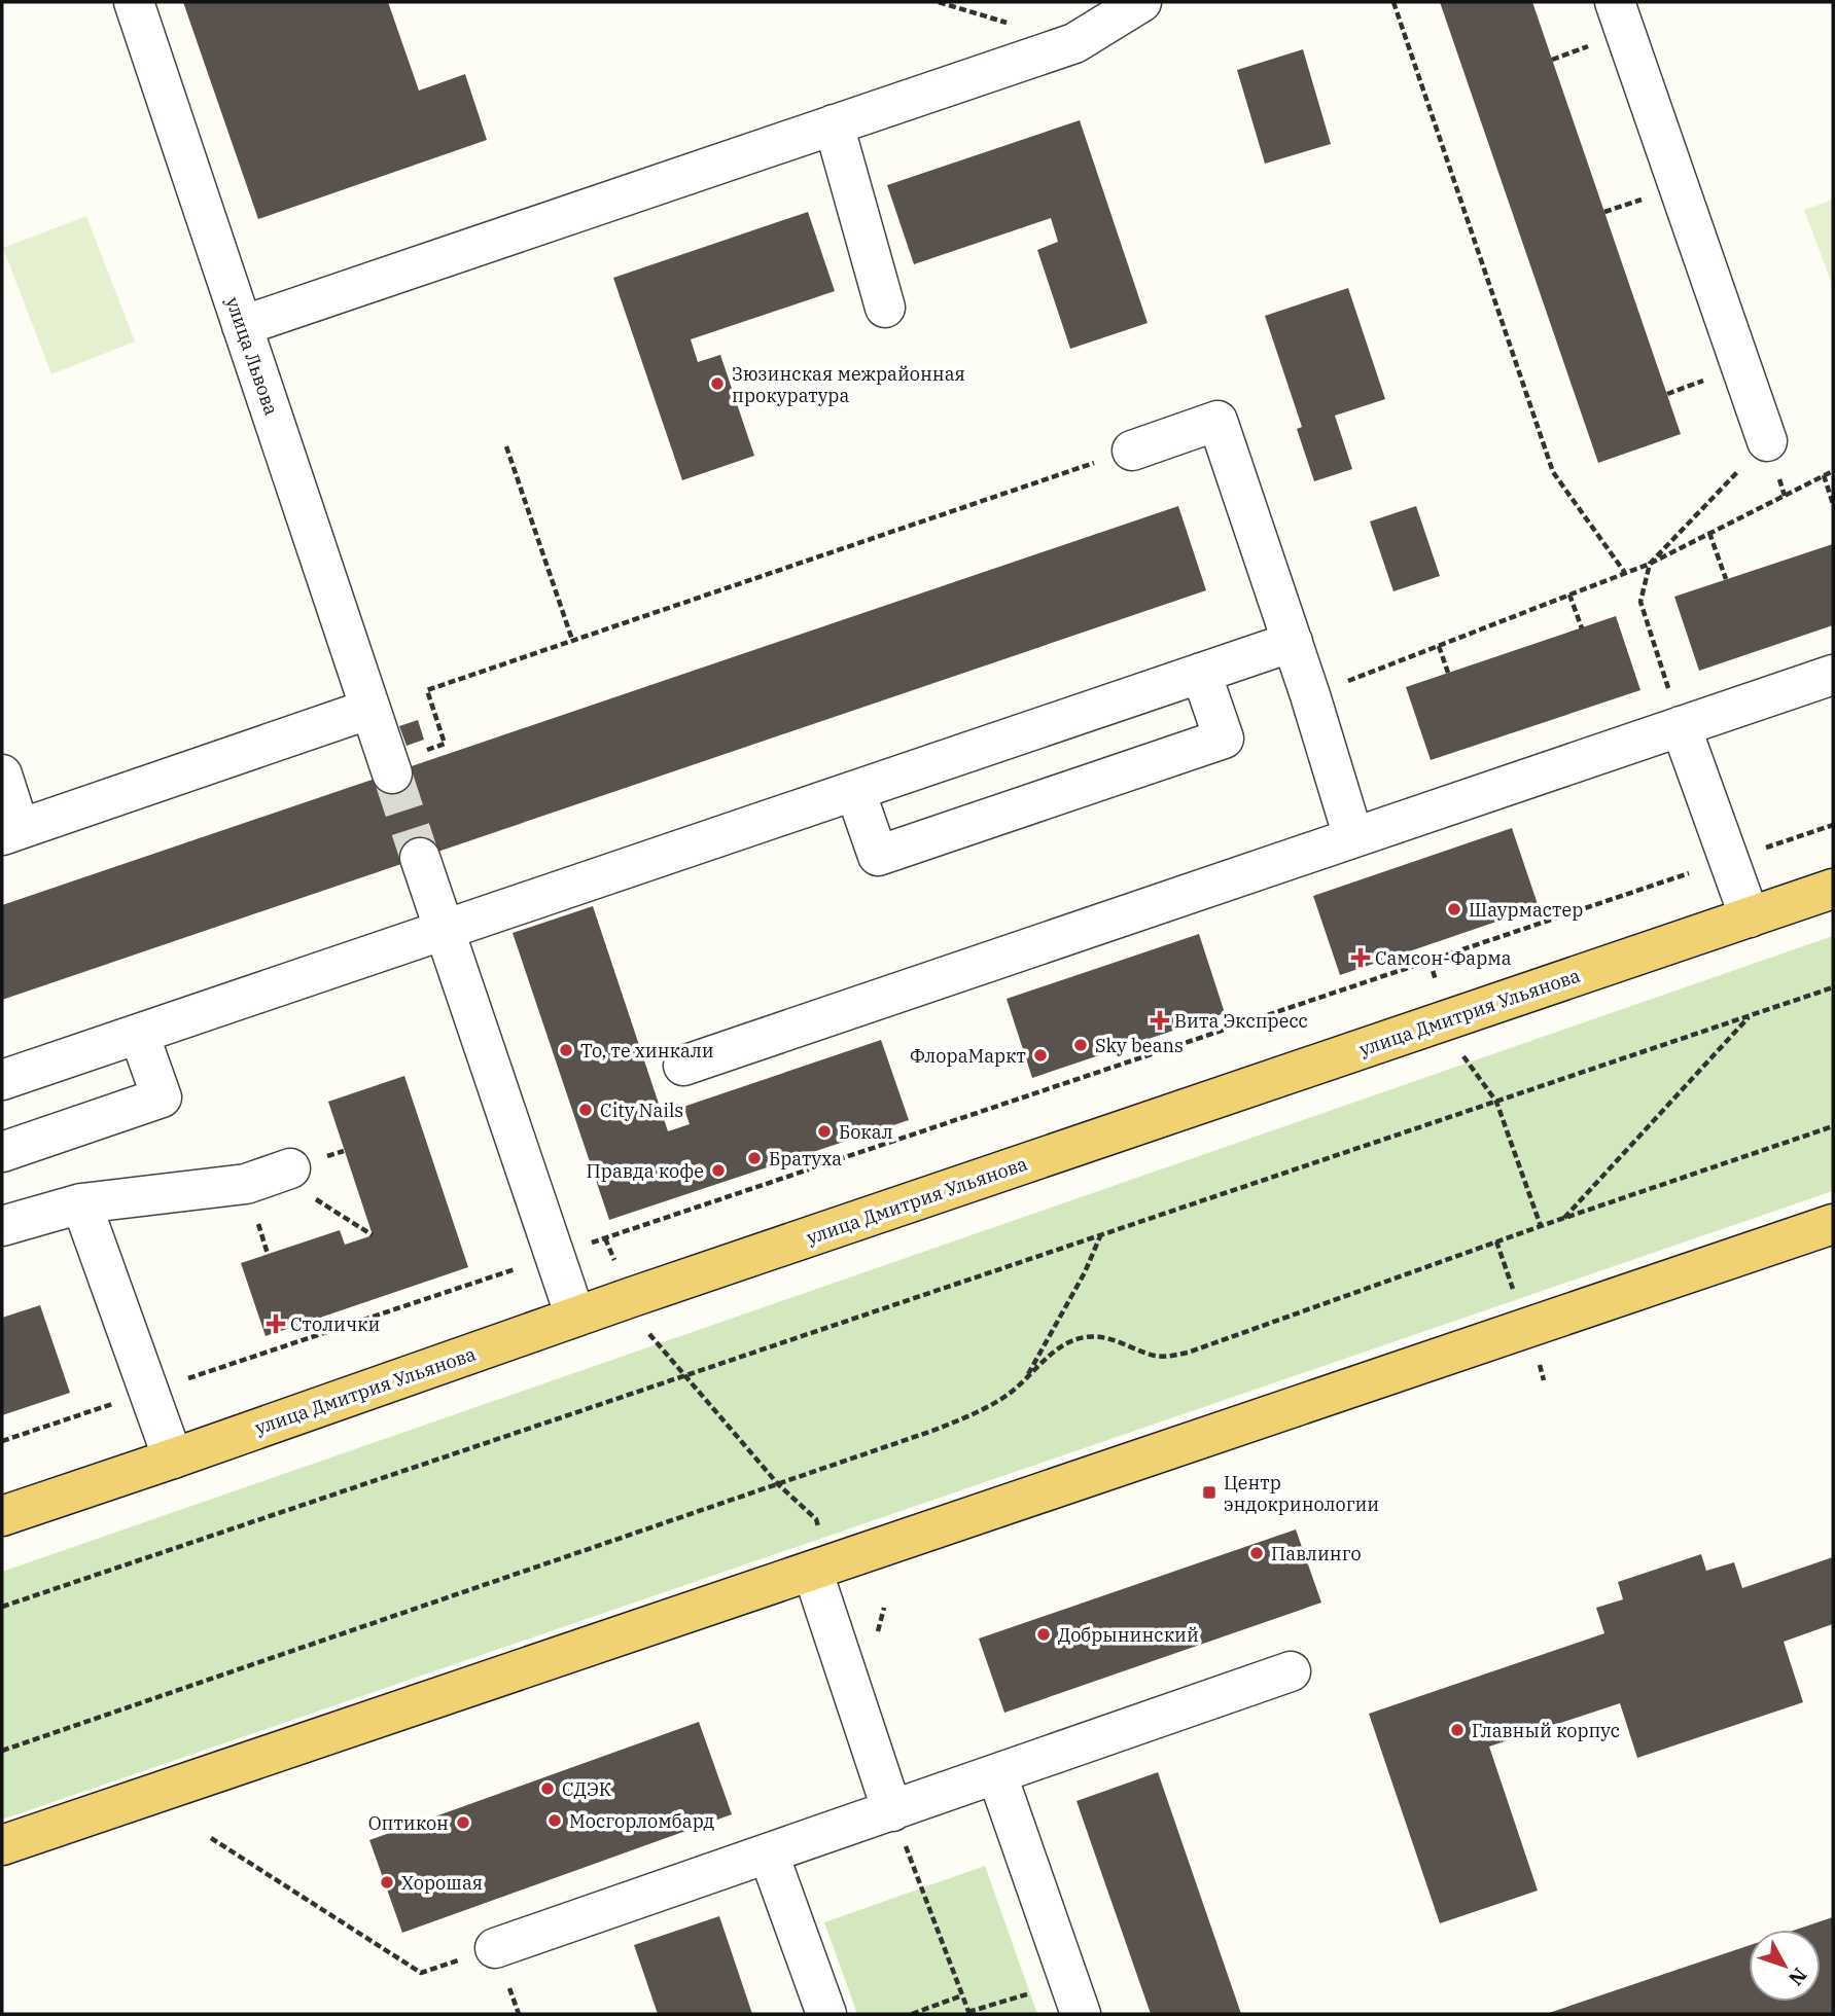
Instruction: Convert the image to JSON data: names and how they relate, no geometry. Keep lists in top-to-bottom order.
{
  "streets": {
    "main road": ["улица Дмитрия Ульянова"],
    "street": ["улица Львова"]
  },
  "places": {
    "other": [
      "Зюзинская межрайонная прокуратура",
      "Шаурмастер",
      "Sky beans",
      "То, те хинкали",
      "ФлораМаркт",
      "City Nails",
      "Бокал",
      "Братуха",
      "Правда кофе",
      "Павлинго",
      "Добрынинский",
      "Главный корпус",
      "СДЭК",
      "Мосгорломбард",
      "Оптикон",
      "Хорошая"
    ],
    "health": ["Самсон-Фарма", "Вита Экспресс", "Столички"],
    "transit": ["Центр эндокринологии"]
  },
  "north": "bottom right"
}
